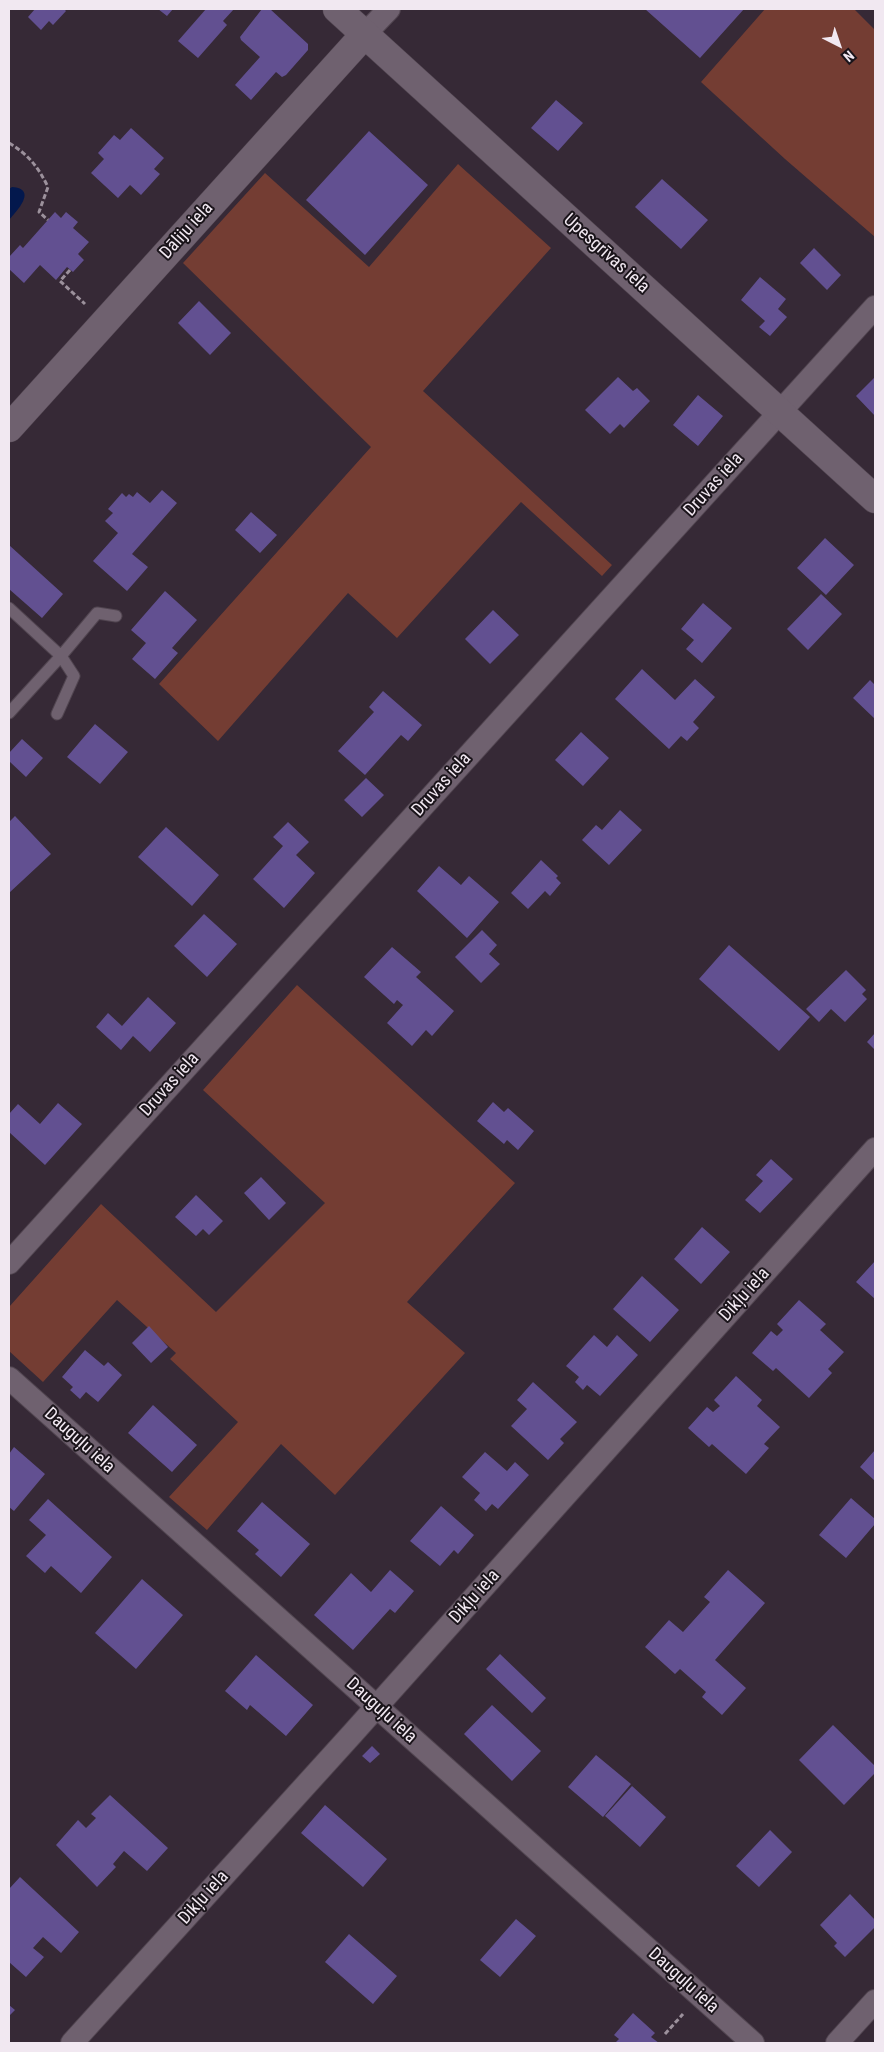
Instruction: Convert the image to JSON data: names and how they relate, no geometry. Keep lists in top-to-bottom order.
{
  "streets": {
    "street": [
      "Dāliju iela",
      "Upesgrīvas iela",
      "Druvas iela",
      "Dikļu iela",
      "Dauguļu iela"
    ]
  },
  "crossings": [
    ["Dāliju iela", "Upesgrīvas iela"],
    ["Upesgrīvas iela", "Druvas iela"],
    ["Dikļu iela", "Dauguļu iela"]
  ],
  "north": "bottom right"
}
